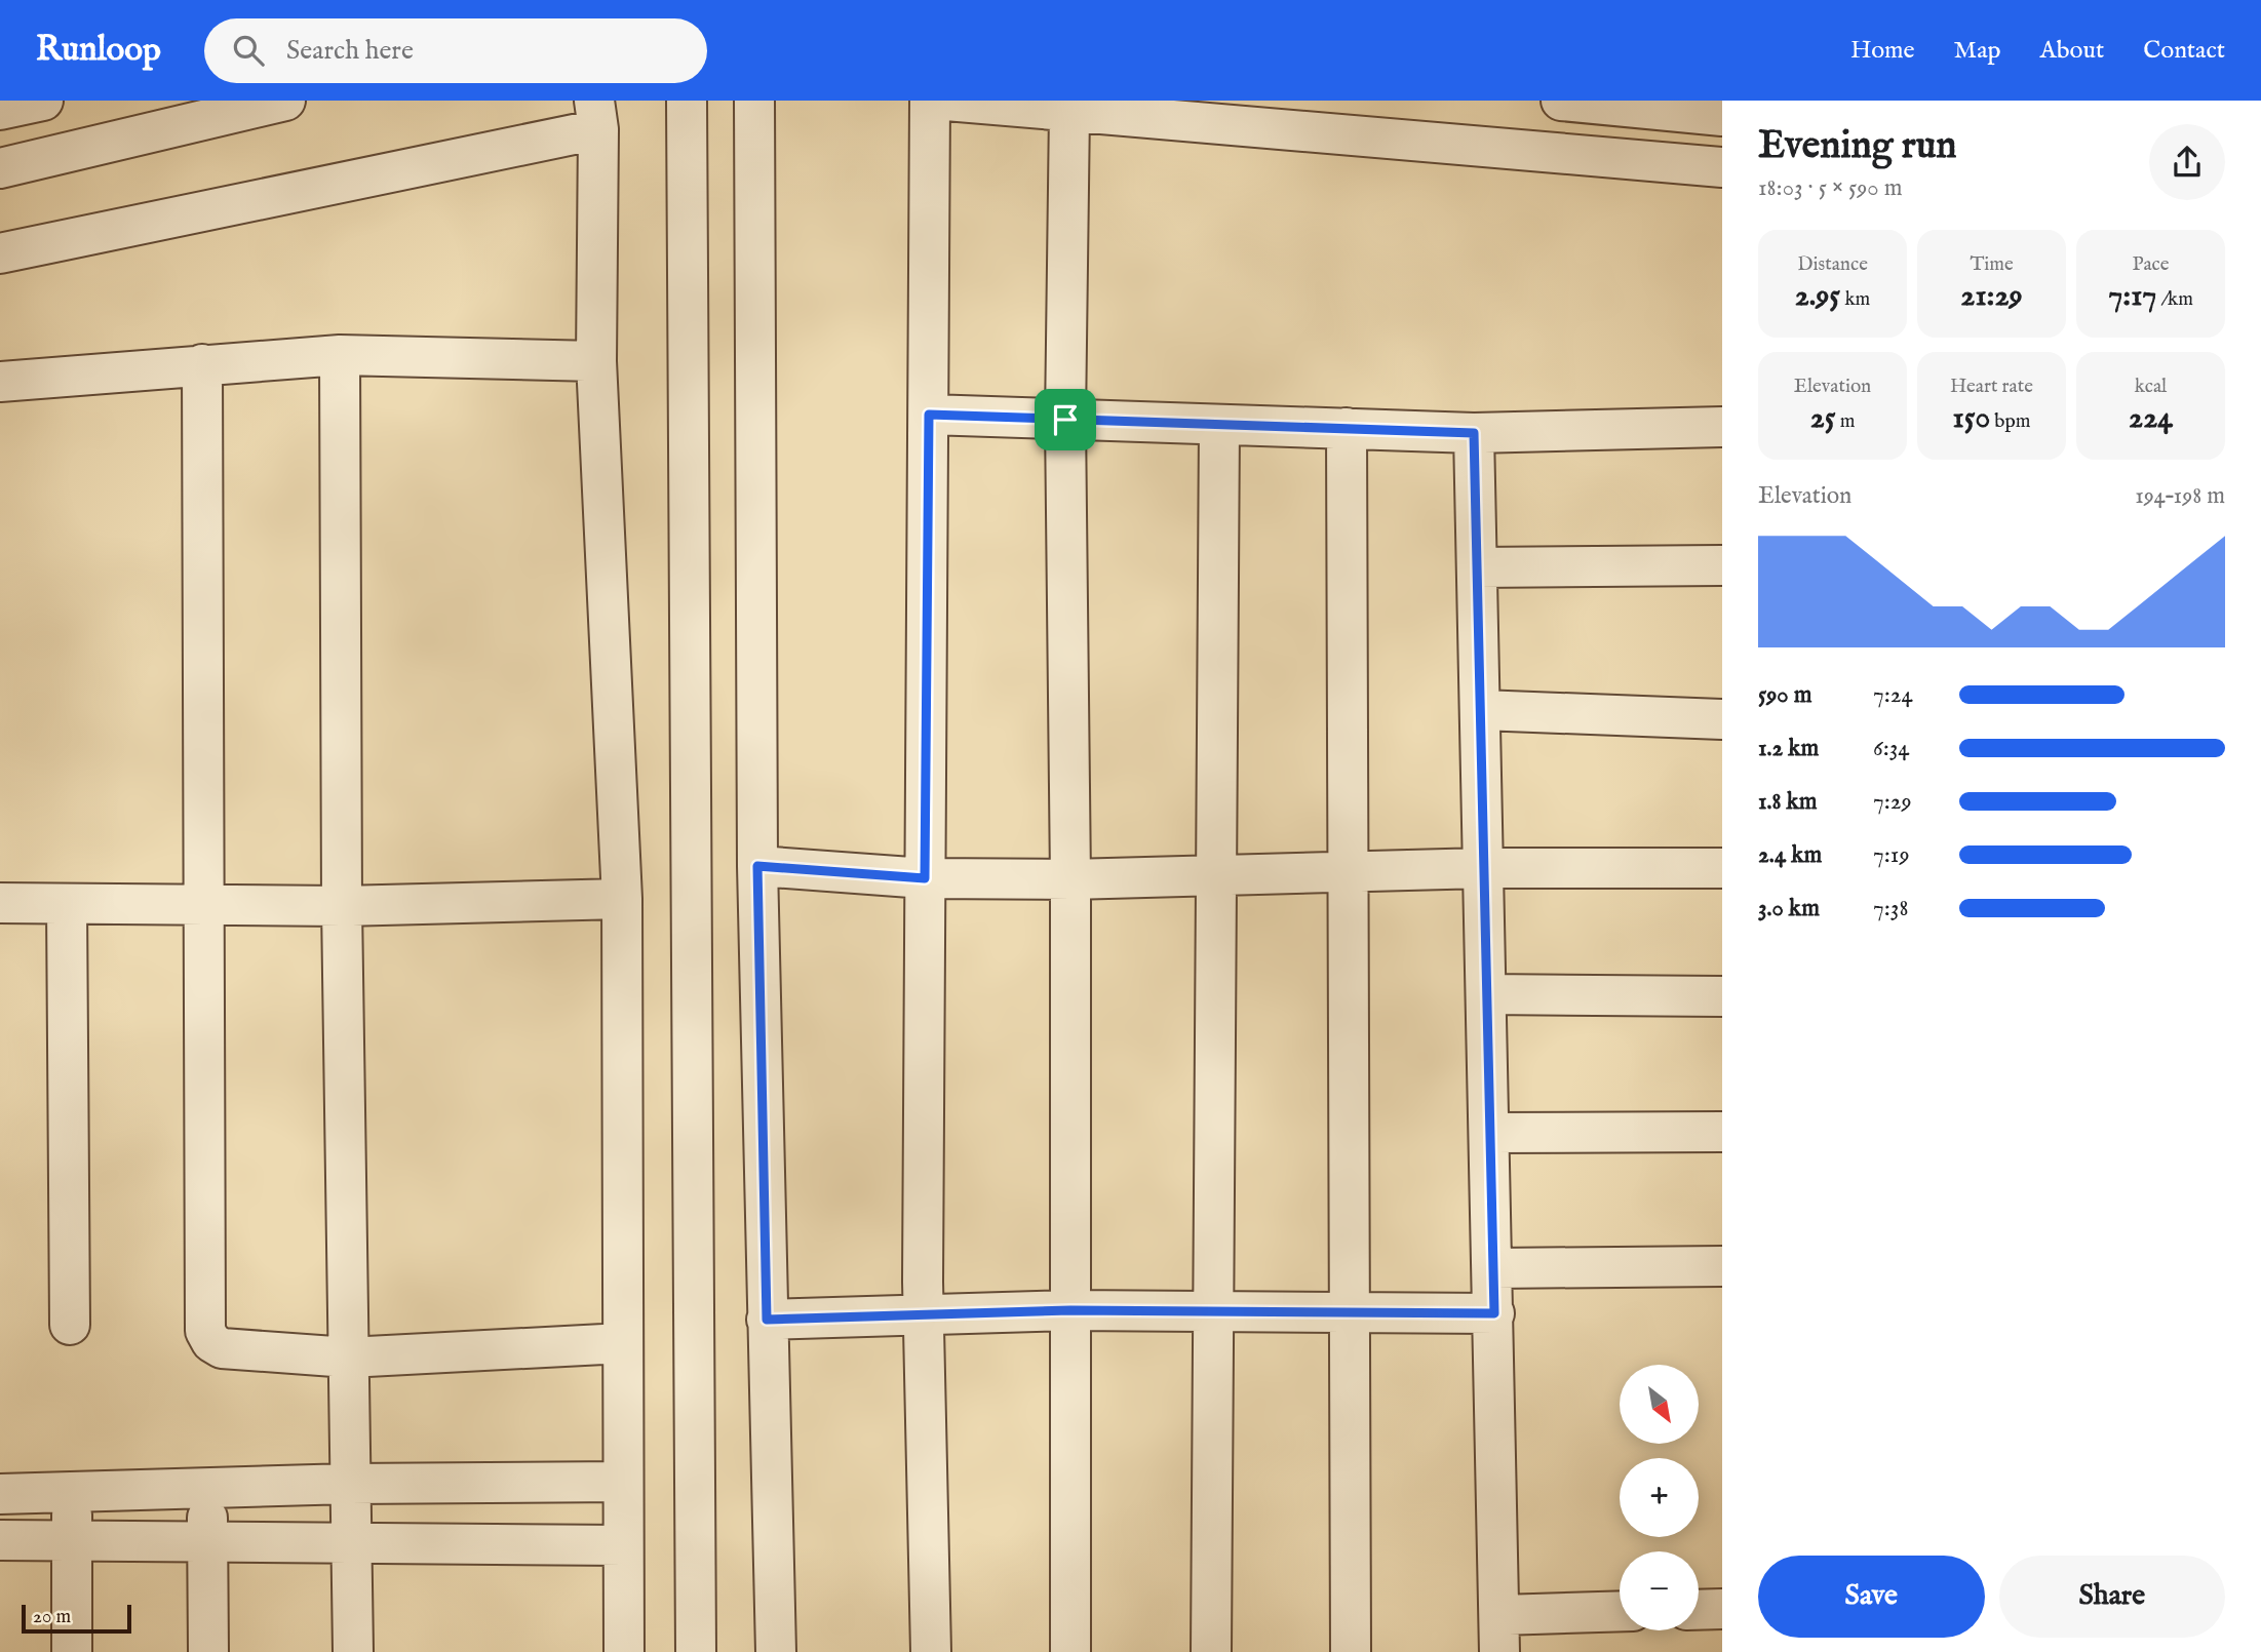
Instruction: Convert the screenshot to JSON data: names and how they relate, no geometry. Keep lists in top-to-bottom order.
{
  "scale_bar": "20 m",
  "north": "bottom right",
  "page": {
    "header": "Runloop",
    "search": "Search here",
    "nav": [
      "Home",
      "Map",
      "About",
      "Contact"
    ],
    "heading": ["Evening run", "18:03 · 5 × 590 m"],
    "stats": [
      ["Distance", "2.95 km"],
      ["Time", "21:29"],
      ["Pace", "7:17 /km"],
      ["Elevation", "25 m"],
      ["Heart rate", "150 bpm"],
      ["kcal", "224"]
    ],
    "chart": ["Elevation", "194–198 m"],
    "list": [
      {
        "name": "590 m",
        "note": "7:24"
      },
      {
        "name": "1.2 km",
        "note": "6:34"
      },
      {
        "name": "1.8 km",
        "note": "7:29"
      },
      {
        "name": "2.4 km",
        "note": "7:19"
      },
      {
        "name": "3.0 km",
        "note": "7:38"
      }
    ],
    "map_buttons": ["+", "−"],
    "buttons": ["Save", "Share"],
    "scale": "20 m"
  }
}
